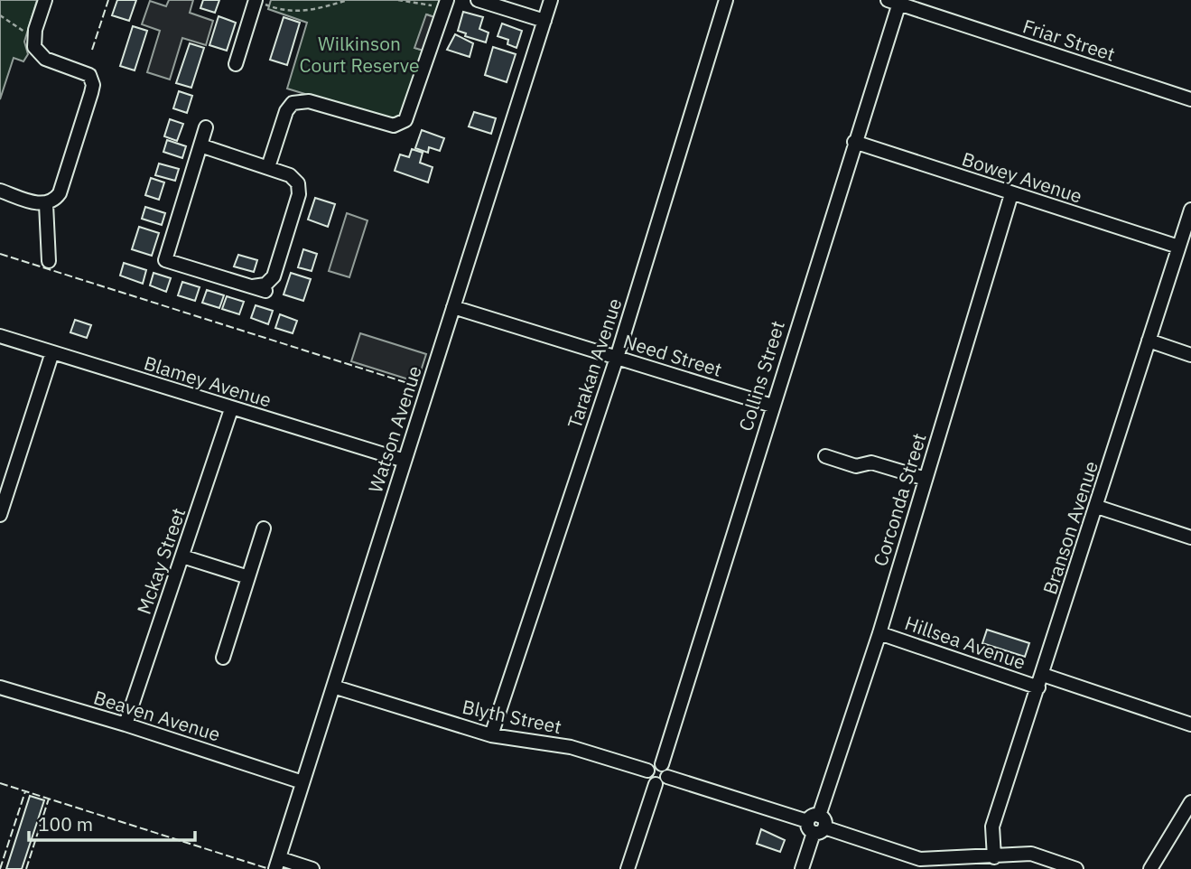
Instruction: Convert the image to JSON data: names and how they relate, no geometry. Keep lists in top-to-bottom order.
{
  "streets": {
    "street": [
      "Friar Street",
      "Bowey Avenue",
      "Need Street",
      "Tarakan Avenue",
      "Collins Street",
      "Blamey Avenue",
      "Watson Avenue",
      "Corconda Street",
      "Branson Avenue",
      "Mckay Street",
      "Hillsea Avenue",
      "Beaven Avenue",
      "Blyth Street"
    ]
  },
  "crossings": [
    ["Friar Street", "Collins Street"],
    ["Bowey Avenue", "Collins Street"],
    ["Bowey Avenue", "Corconda Street"],
    ["Bowey Avenue", "Branson Avenue"],
    ["Need Street", "Tarakan Avenue"],
    ["Need Street", "Collins Street"],
    ["Need Street", "Watson Avenue"],
    ["Tarakan Avenue", "Blyth Street"],
    ["Collins Street", "Blyth Street"],
    ["Blamey Avenue", "Watson Avenue"],
    ["Blamey Avenue", "Mckay Street"],
    ["Watson Avenue", "Beaven Avenue"],
    ["Watson Avenue", "Blyth Street"],
    ["Corconda Street", "Hillsea Avenue"],
    ["Branson Avenue", "Hillsea Avenue"],
    ["Mckay Street", "Beaven Avenue"]
  ],
  "parks": ["Wilkinson Court Reserve"],
  "scale_bar": "100 m"
}
